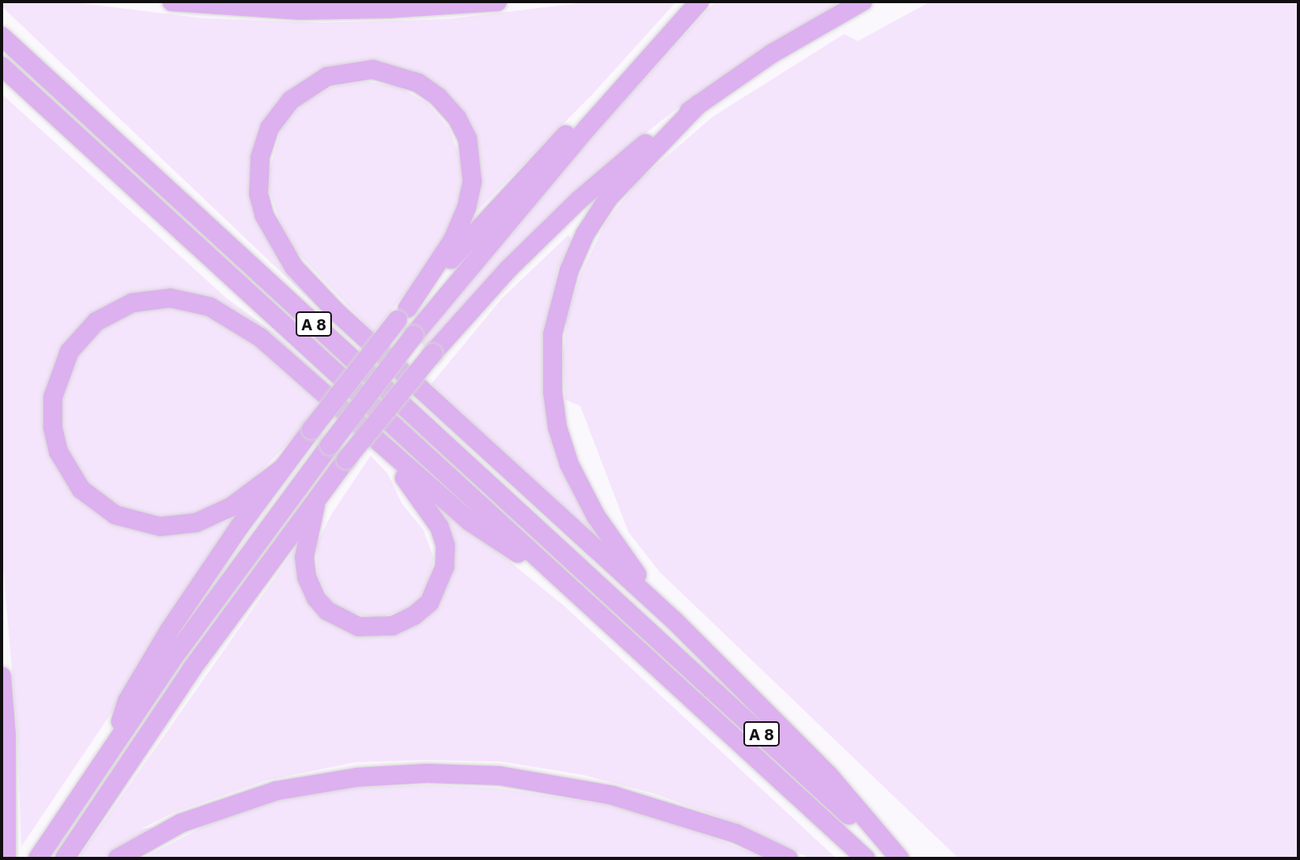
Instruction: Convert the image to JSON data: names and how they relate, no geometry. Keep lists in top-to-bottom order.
{
  "streets": {
    "highway": ["A 8"]
  }
}
